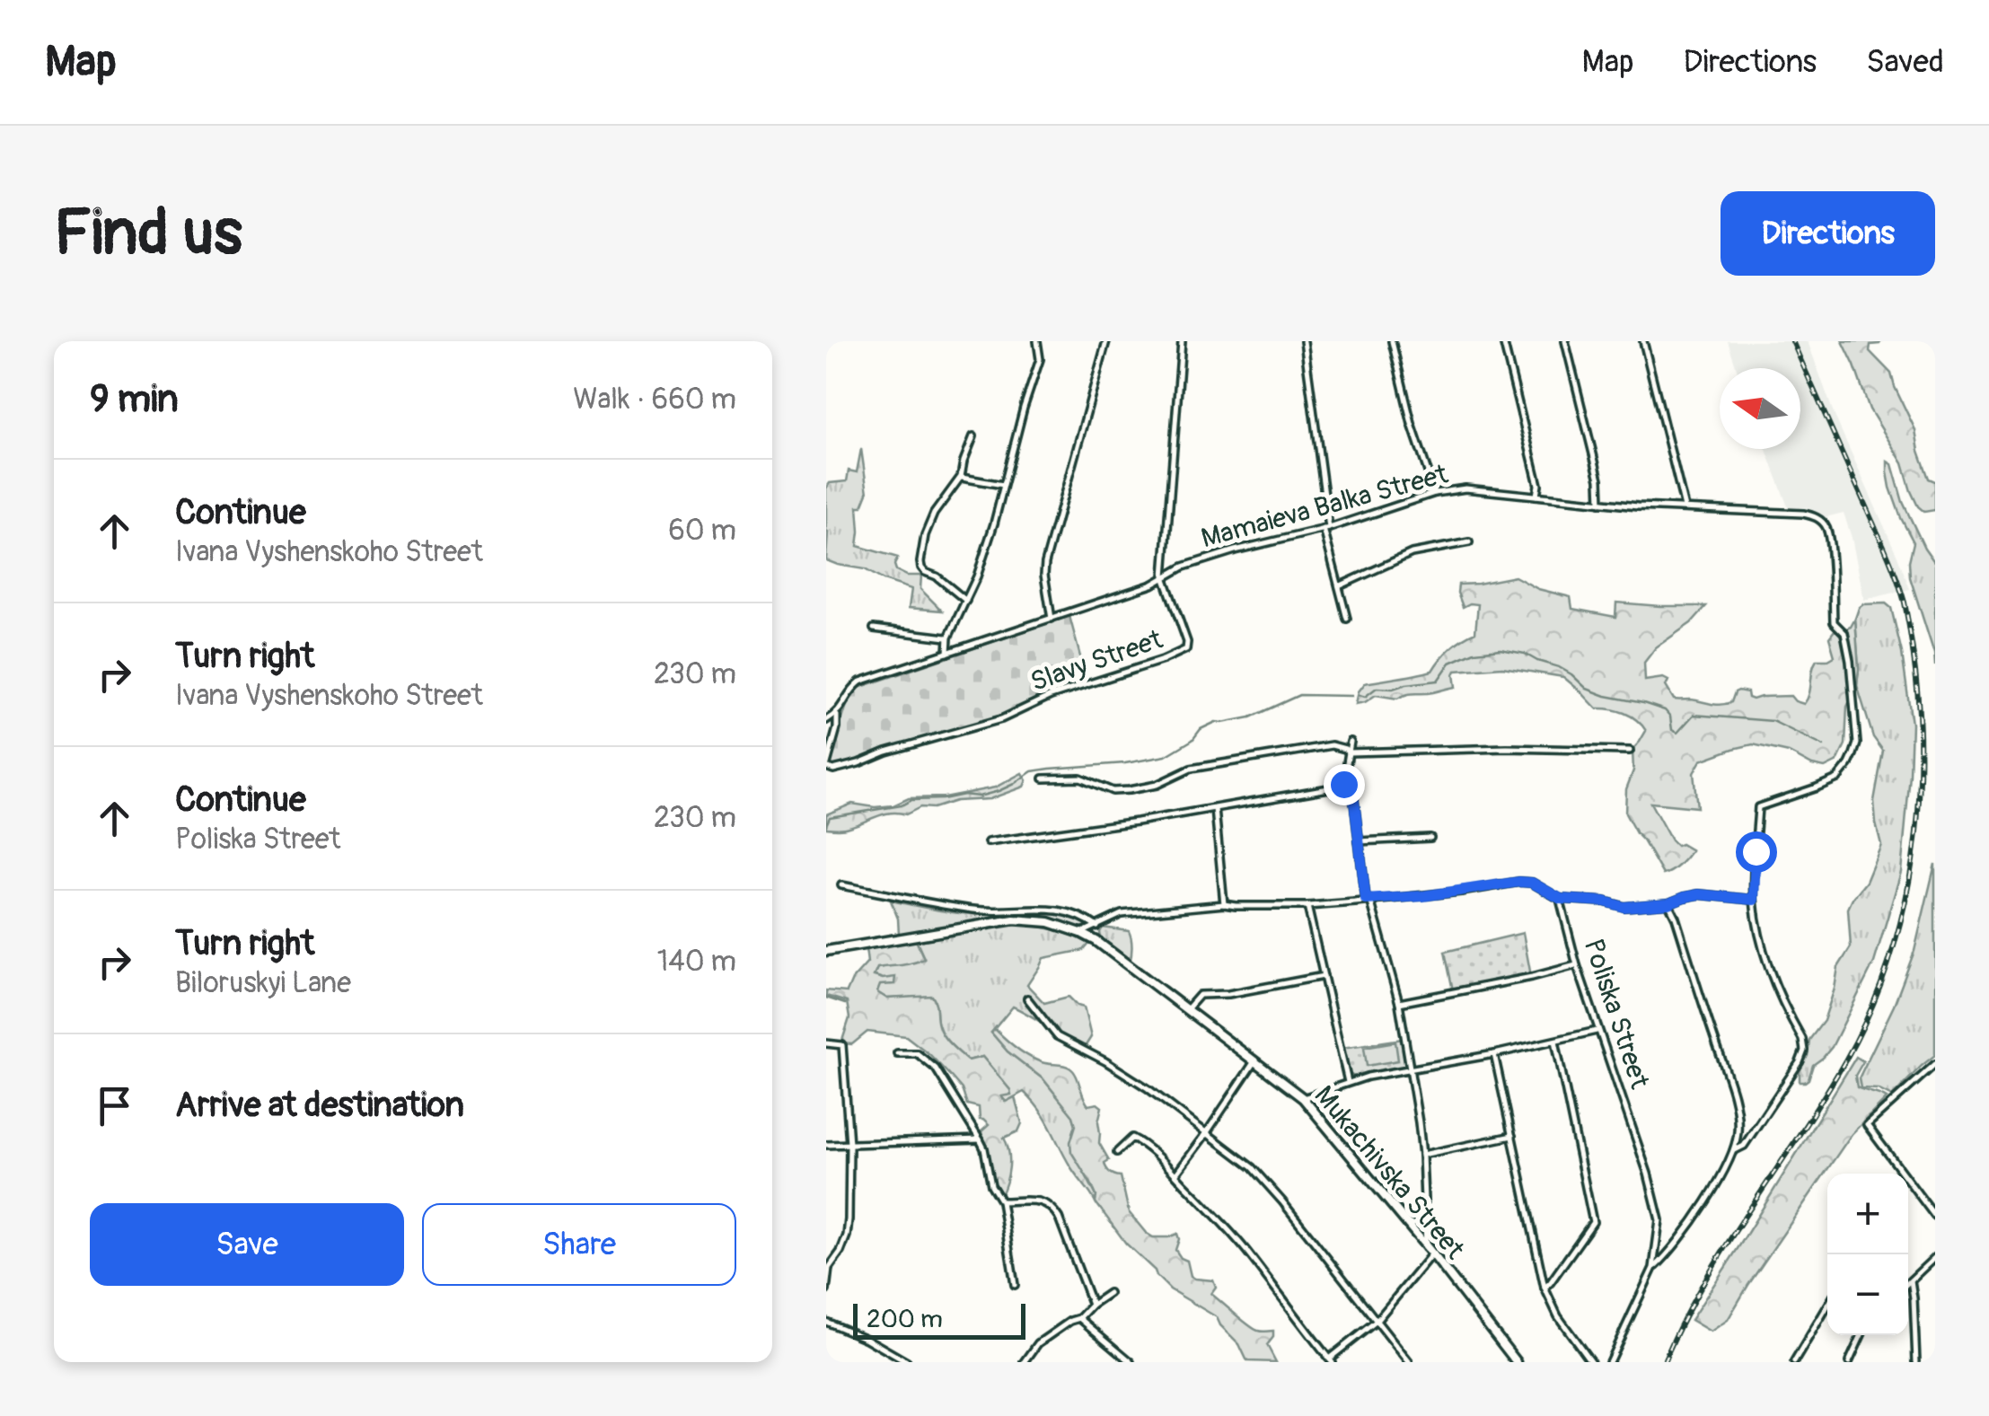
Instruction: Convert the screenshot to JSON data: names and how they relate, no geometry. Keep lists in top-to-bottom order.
{
  "streets": {
    "street": [
      "Mamaieva Balka Street",
      "Slavy Street",
      "Poliska Street",
      "Mukachivska Street"
    ]
  },
  "crossings": [
    ["Mamaieva Balka Street", "Slavy Street"]
  ],
  "scale_bar": "200 m",
  "north": "left",
  "page": {
    "header": "Map",
    "nav": ["Map", "Directions", "Saved"],
    "buttons": [
      "Directions",
      ["Save", "Share"]
    ],
    "title": "Find us",
    "heading": ["9 min", "Walk · 660 m"],
    "list": [
      ["Continue", "Ivana Vyshenskoho Street", "60 m"],
      ["Turn right", "Ivana Vyshenskoho Street", "230 m"],
      ["Continue", "Poliska Street", "230 m"],
      ["Turn right", "Biloruskyi Lane", "140 m"],
      "Arrive at destination"
    ],
    "map_buttons": ["+", "−"],
    "scale": "200 m"
  }
}
